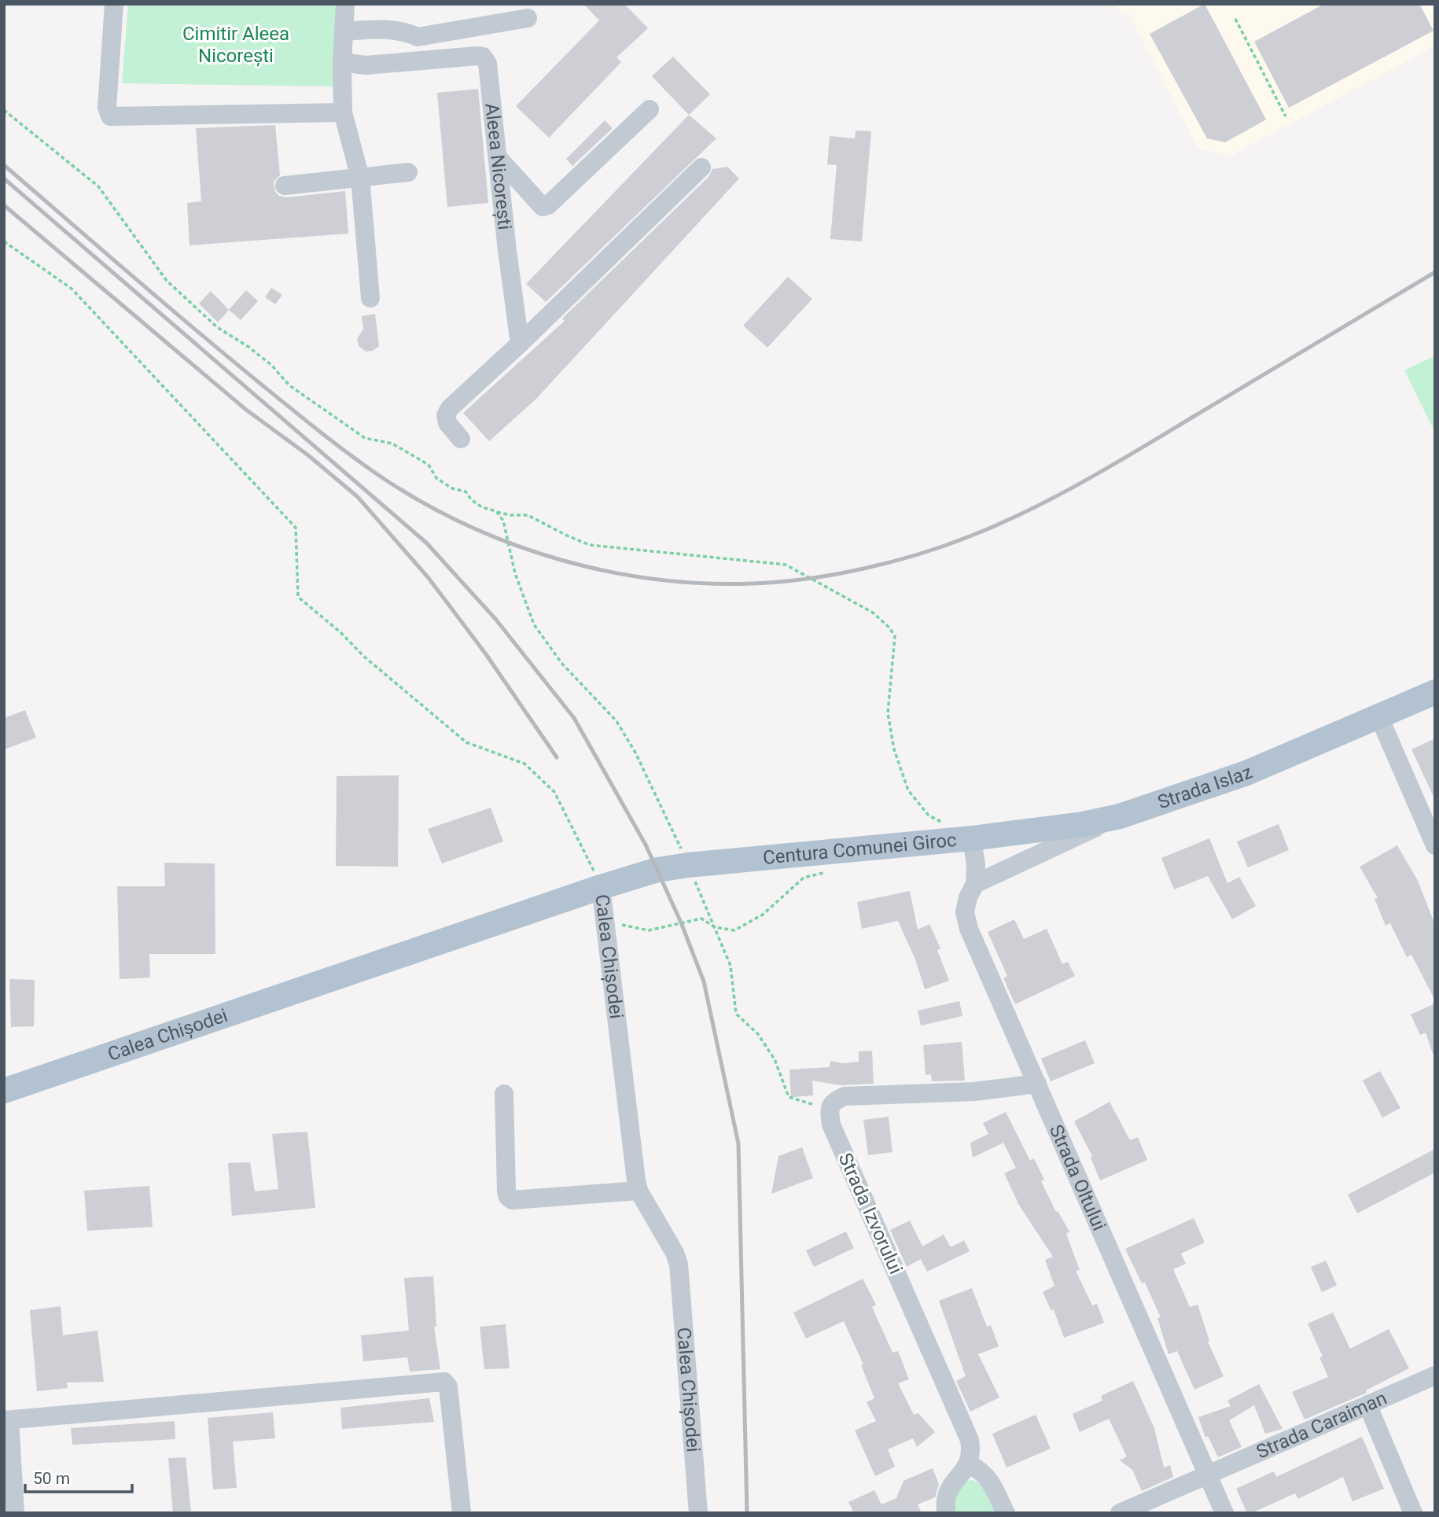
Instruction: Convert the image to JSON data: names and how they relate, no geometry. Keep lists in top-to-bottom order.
{
  "streets": {
    "main road": ["Strada Islaz", "Centura Comunei Giroc", "Calea Chișodei"],
    "street": [
      "Aleea Nicorești",
      "Strada Oltului",
      "Strada Izvorului",
      "Strada Caraiman"
    ]
  },
  "crossings": [
    ["Strada Islaz", "Centura Comunei Giroc"],
    ["Strada Islaz", "Strada Oltului"],
    ["Centura Comunei Giroc", "Calea Chișodei"],
    ["Centura Comunei Giroc", "Strada Oltului"],
    ["Strada Oltului", "Strada Caraiman"]
  ],
  "parks": ["Cimitir Aleea Nicorești"],
  "scale_bar": "50 m"
}
